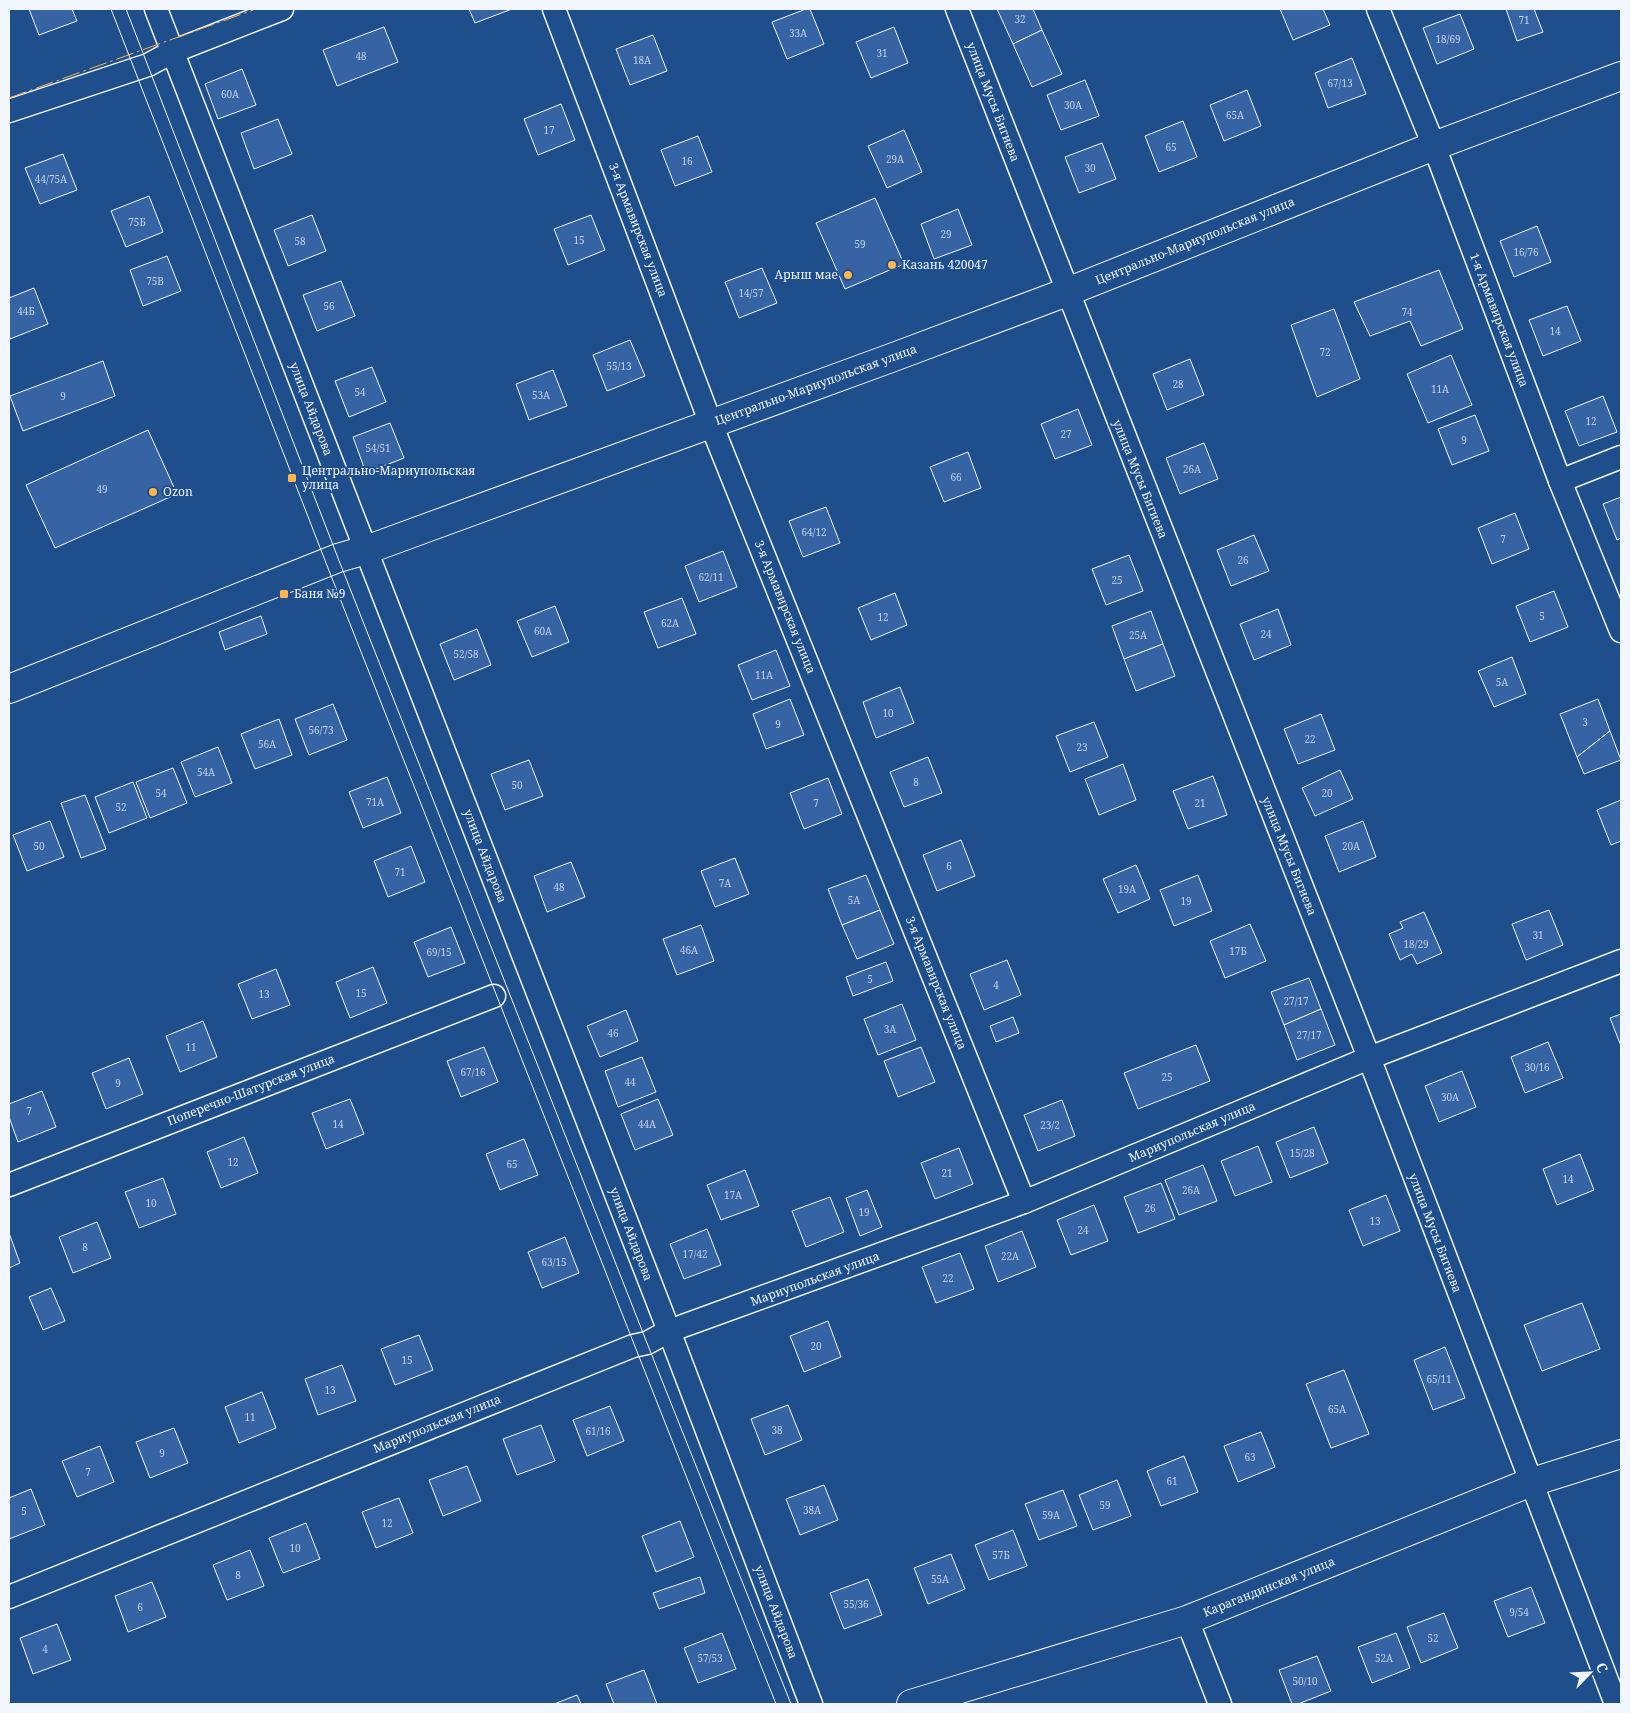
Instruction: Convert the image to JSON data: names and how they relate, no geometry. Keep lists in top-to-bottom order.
{
  "streets": {
    "street": [
      "улица Мусы Бигиева",
      "3-я Армавирская улица",
      "Центрально-Мариупольская улица",
      "1-я Армавирская улица",
      "улица Айдарова",
      "Поперечно-Шатурская улица",
      "Мариупольская улица",
      "Карагандинская улица"
    ]
  },
  "crossings": [
    ["улица Мусы Бигиева", "Центрально-Мариупольская улица"],
    ["улица Мусы Бигиева", "Мариупольская улица"],
    ["улица Мусы Бигиева", "Карагандинская улица"],
    ["3-я Армавирская улица", "Центрально-Мариупольская улица"],
    ["3-я Армавирская улица", "Мариупольская улица"],
    ["Центрально-Мариупольская улица", "1-я Армавирская улица"],
    ["Центрально-Мариупольская улица", "улица Айдарова"],
    ["улица Айдарова", "Мариупольская улица"]
  ],
  "places": {
    "other": ["Казань 420047", "Арыш мае", "Ozon"],
    "transit": ["Центрально-Мариупольская улица", "Баня №9"]
  },
  "house_numbers": [
    "32",
    "71",
    "33А",
    "18/69",
    "31",
    "48",
    "18А",
    "67/13",
    "60А",
    "30А",
    "65А",
    "17",
    "65",
    "29А",
    "16",
    "30",
    "44/75А",
    "75Б",
    "29",
    "15",
    "58",
    "59",
    "16/76",
    "75В",
    "14/57",
    "56",
    "44Б",
    "74",
    "14",
    "72",
    "55/13",
    "28",
    "11А",
    "54",
    "53А",
    "9",
    "12",
    "27",
    "9",
    "54/51",
    "26А",
    "66",
    "49",
    "64/12",
    "7",
    "26",
    "62/11",
    "25",
    "5",
    "12",
    "62А",
    "60А",
    "24",
    "25А",
    "52/58",
    "11А",
    "5А",
    "10",
    "3",
    "9",
    "56/73",
    "22",
    "56А",
    "23",
    "54А",
    "8",
    "50",
    "54",
    "20",
    "71А",
    "7",
    "21",
    "52",
    "50",
    "20А",
    "6",
    "71",
    "7А",
    "48",
    "19А",
    "5А",
    "19",
    "31",
    "18/29",
    "46А",
    "17Б",
    "69/15",
    "5",
    "4",
    "15",
    "13",
    "27/17",
    "3А",
    "46",
    "27/17",
    "11",
    "30/16",
    "67/16",
    "25",
    "44",
    "9",
    "30А",
    "7",
    "14",
    "44А",
    "23/2",
    "15/28",
    "12",
    "65",
    "21",
    "14",
    "26А",
    "17А",
    "10",
    "26",
    "19",
    "13",
    "24",
    "8",
    "17/42",
    "22А",
    "63/15",
    "22",
    "20",
    "15",
    "65/11",
    "13",
    "65А",
    "11",
    "38",
    "61/16",
    "9",
    "63",
    "7",
    "61",
    "59",
    "38А",
    "5",
    "59А",
    "12",
    "10",
    "57Б",
    "8",
    "55А",
    "55/36",
    "6",
    "9/54",
    "52",
    "4",
    "57/53",
    "52А",
    "50/10"
  ],
  "north": "top right"
}
